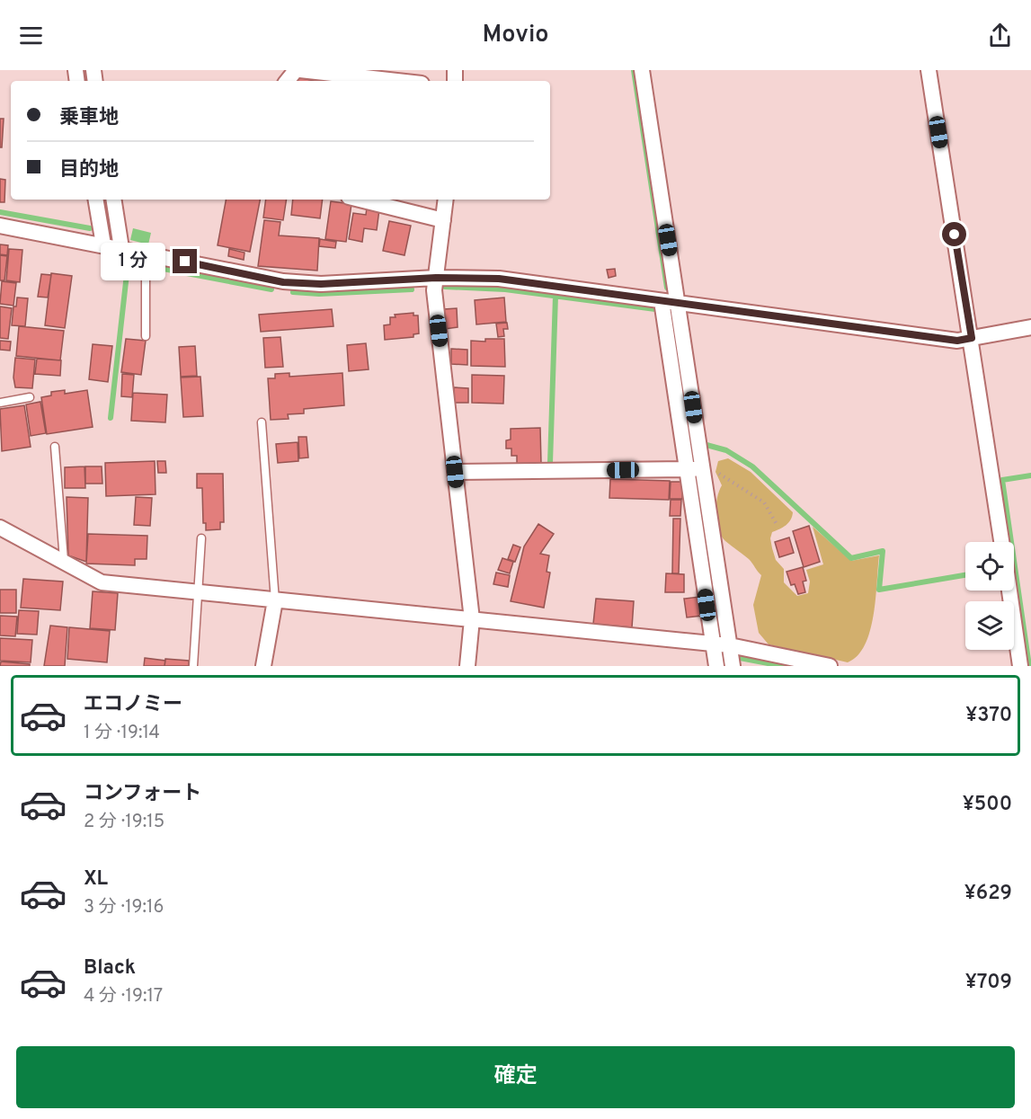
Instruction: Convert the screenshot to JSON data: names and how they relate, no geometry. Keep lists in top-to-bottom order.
{
  "page": {
    "header": "Movio",
    "banner": ["乗車地", "目的地"],
    "bubble": "1 分",
    "list": [
      {
        "name": "エコノミー",
        "note": "1 分 · 19:14",
        "value": "¥370"
      },
      {
        "name": "コンフォート",
        "note": "2 分 · 19:15",
        "value": "¥500"
      },
      {
        "name": "XL",
        "note": "3 分 · 19:16",
        "value": "¥629"
      },
      {
        "name": "Black",
        "note": "4 分 · 19:17",
        "value": "¥709"
      }
    ],
    "buttons": "確定"
  }
}
